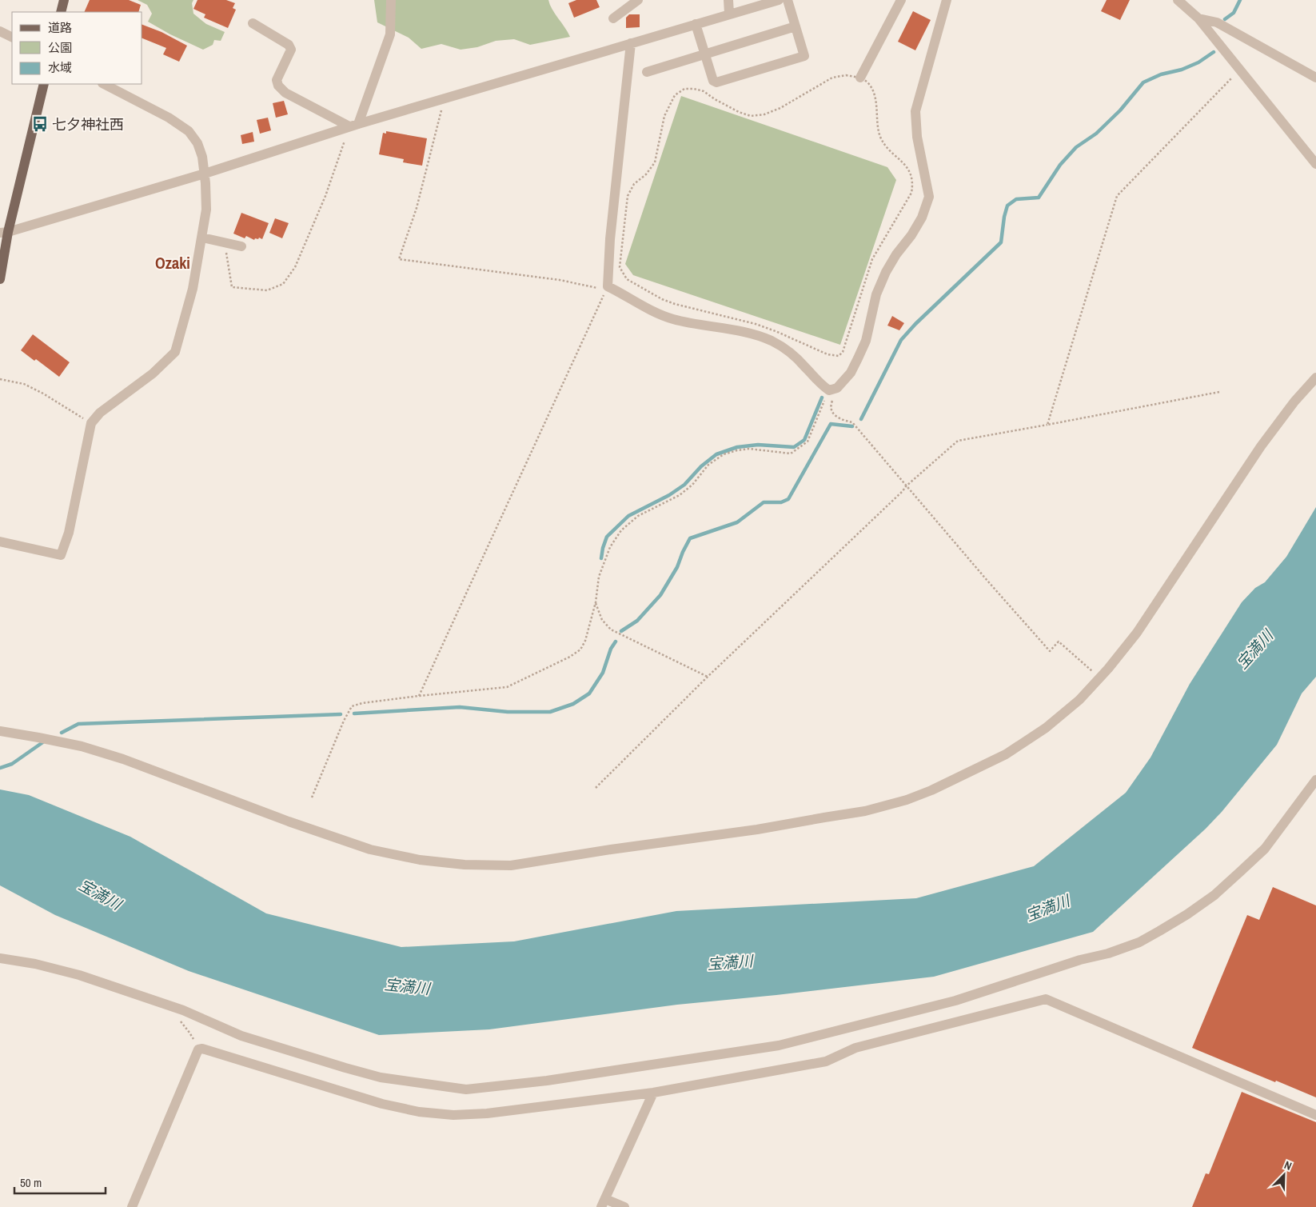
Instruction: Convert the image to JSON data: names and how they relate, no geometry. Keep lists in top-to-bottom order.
{
  "districts": ["Ozaki"],
  "water": ["宝満川"],
  "places": {
    "bus stop": ["七夕神社西"]
  },
  "legend": ["道路", "公園", "水域"],
  "scale_bar": "50 m",
  "north": "top right"
}
